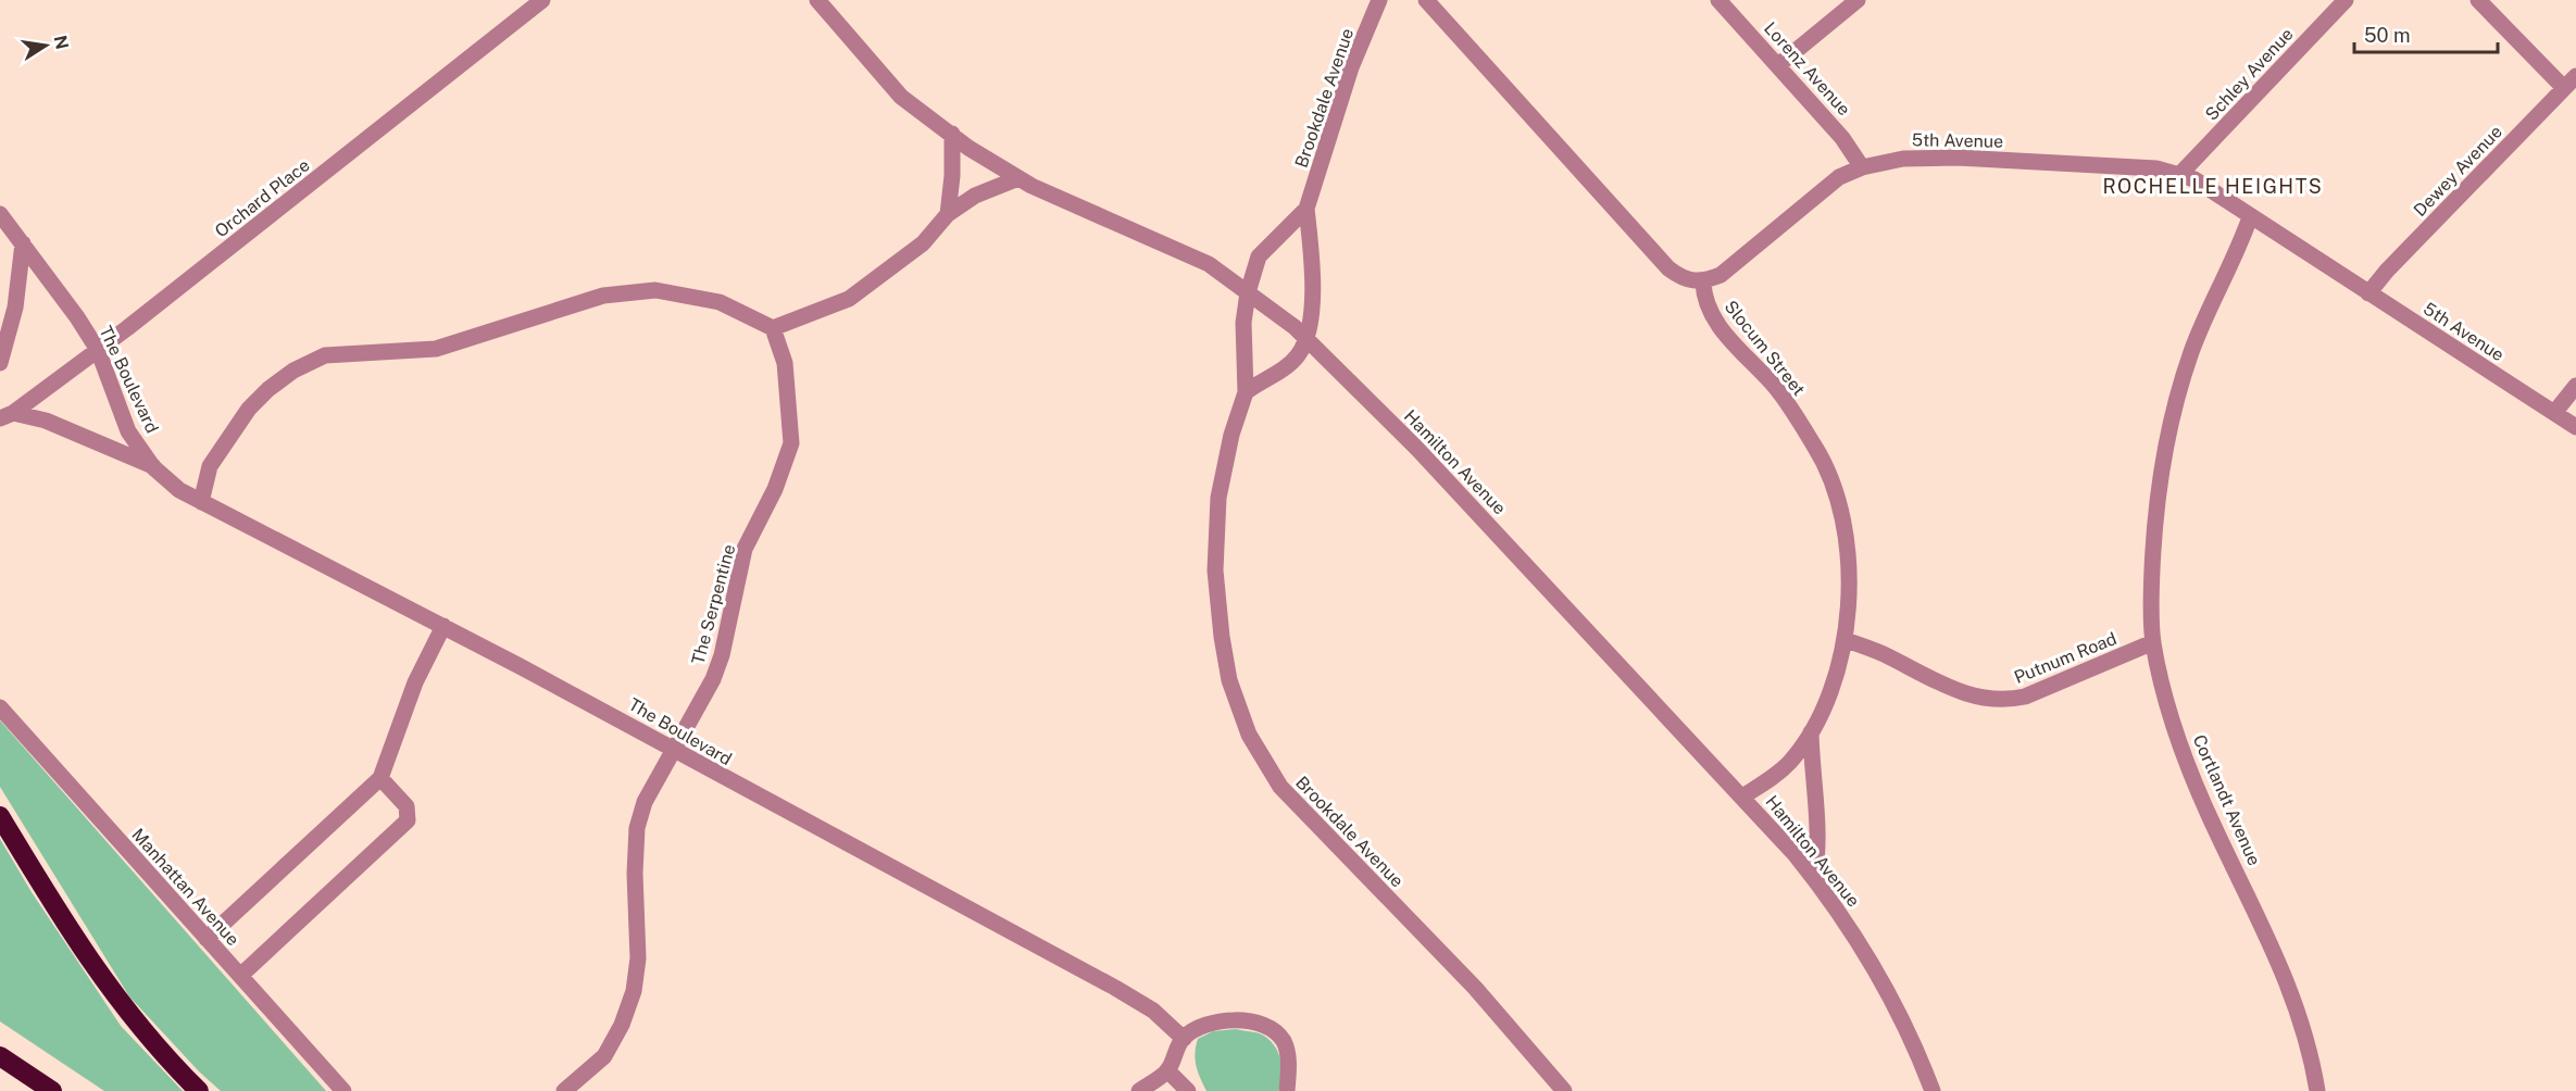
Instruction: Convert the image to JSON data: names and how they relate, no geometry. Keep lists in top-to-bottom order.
{
  "streets": {
    "street": [
      "Lorenz Avenue",
      "Schley Avenue",
      "Brookdale Avenue",
      "5th Avenue",
      "Dewey Avenue",
      "Orchard Place",
      "Slocum Street",
      "The Boulevard",
      "Hamilton Avenue",
      "The Serpentine",
      "Putnum Road",
      "Cortlandt Avenue",
      "Manhattan Avenue"
    ]
  },
  "crossings": [
    ["Lorenz Avenue", "5th Avenue"],
    ["Schley Avenue", "5th Avenue"],
    ["Brookdale Avenue", "Hamilton Avenue"],
    ["5th Avenue", "Dewey Avenue"],
    ["5th Avenue", "Slocum Street"],
    ["5th Avenue", "Cortlandt Avenue"],
    ["Orchard Place", "The Boulevard"],
    ["Slocum Street", "Hamilton Avenue"],
    ["Slocum Street", "Putnum Road"],
    ["The Boulevard", "The Serpentine"],
    ["Putnum Road", "Cortlandt Avenue"]
  ],
  "districts": ["ROCHELLE HEIGHTS"],
  "scale_bar": "50 m",
  "north": "right"
}
